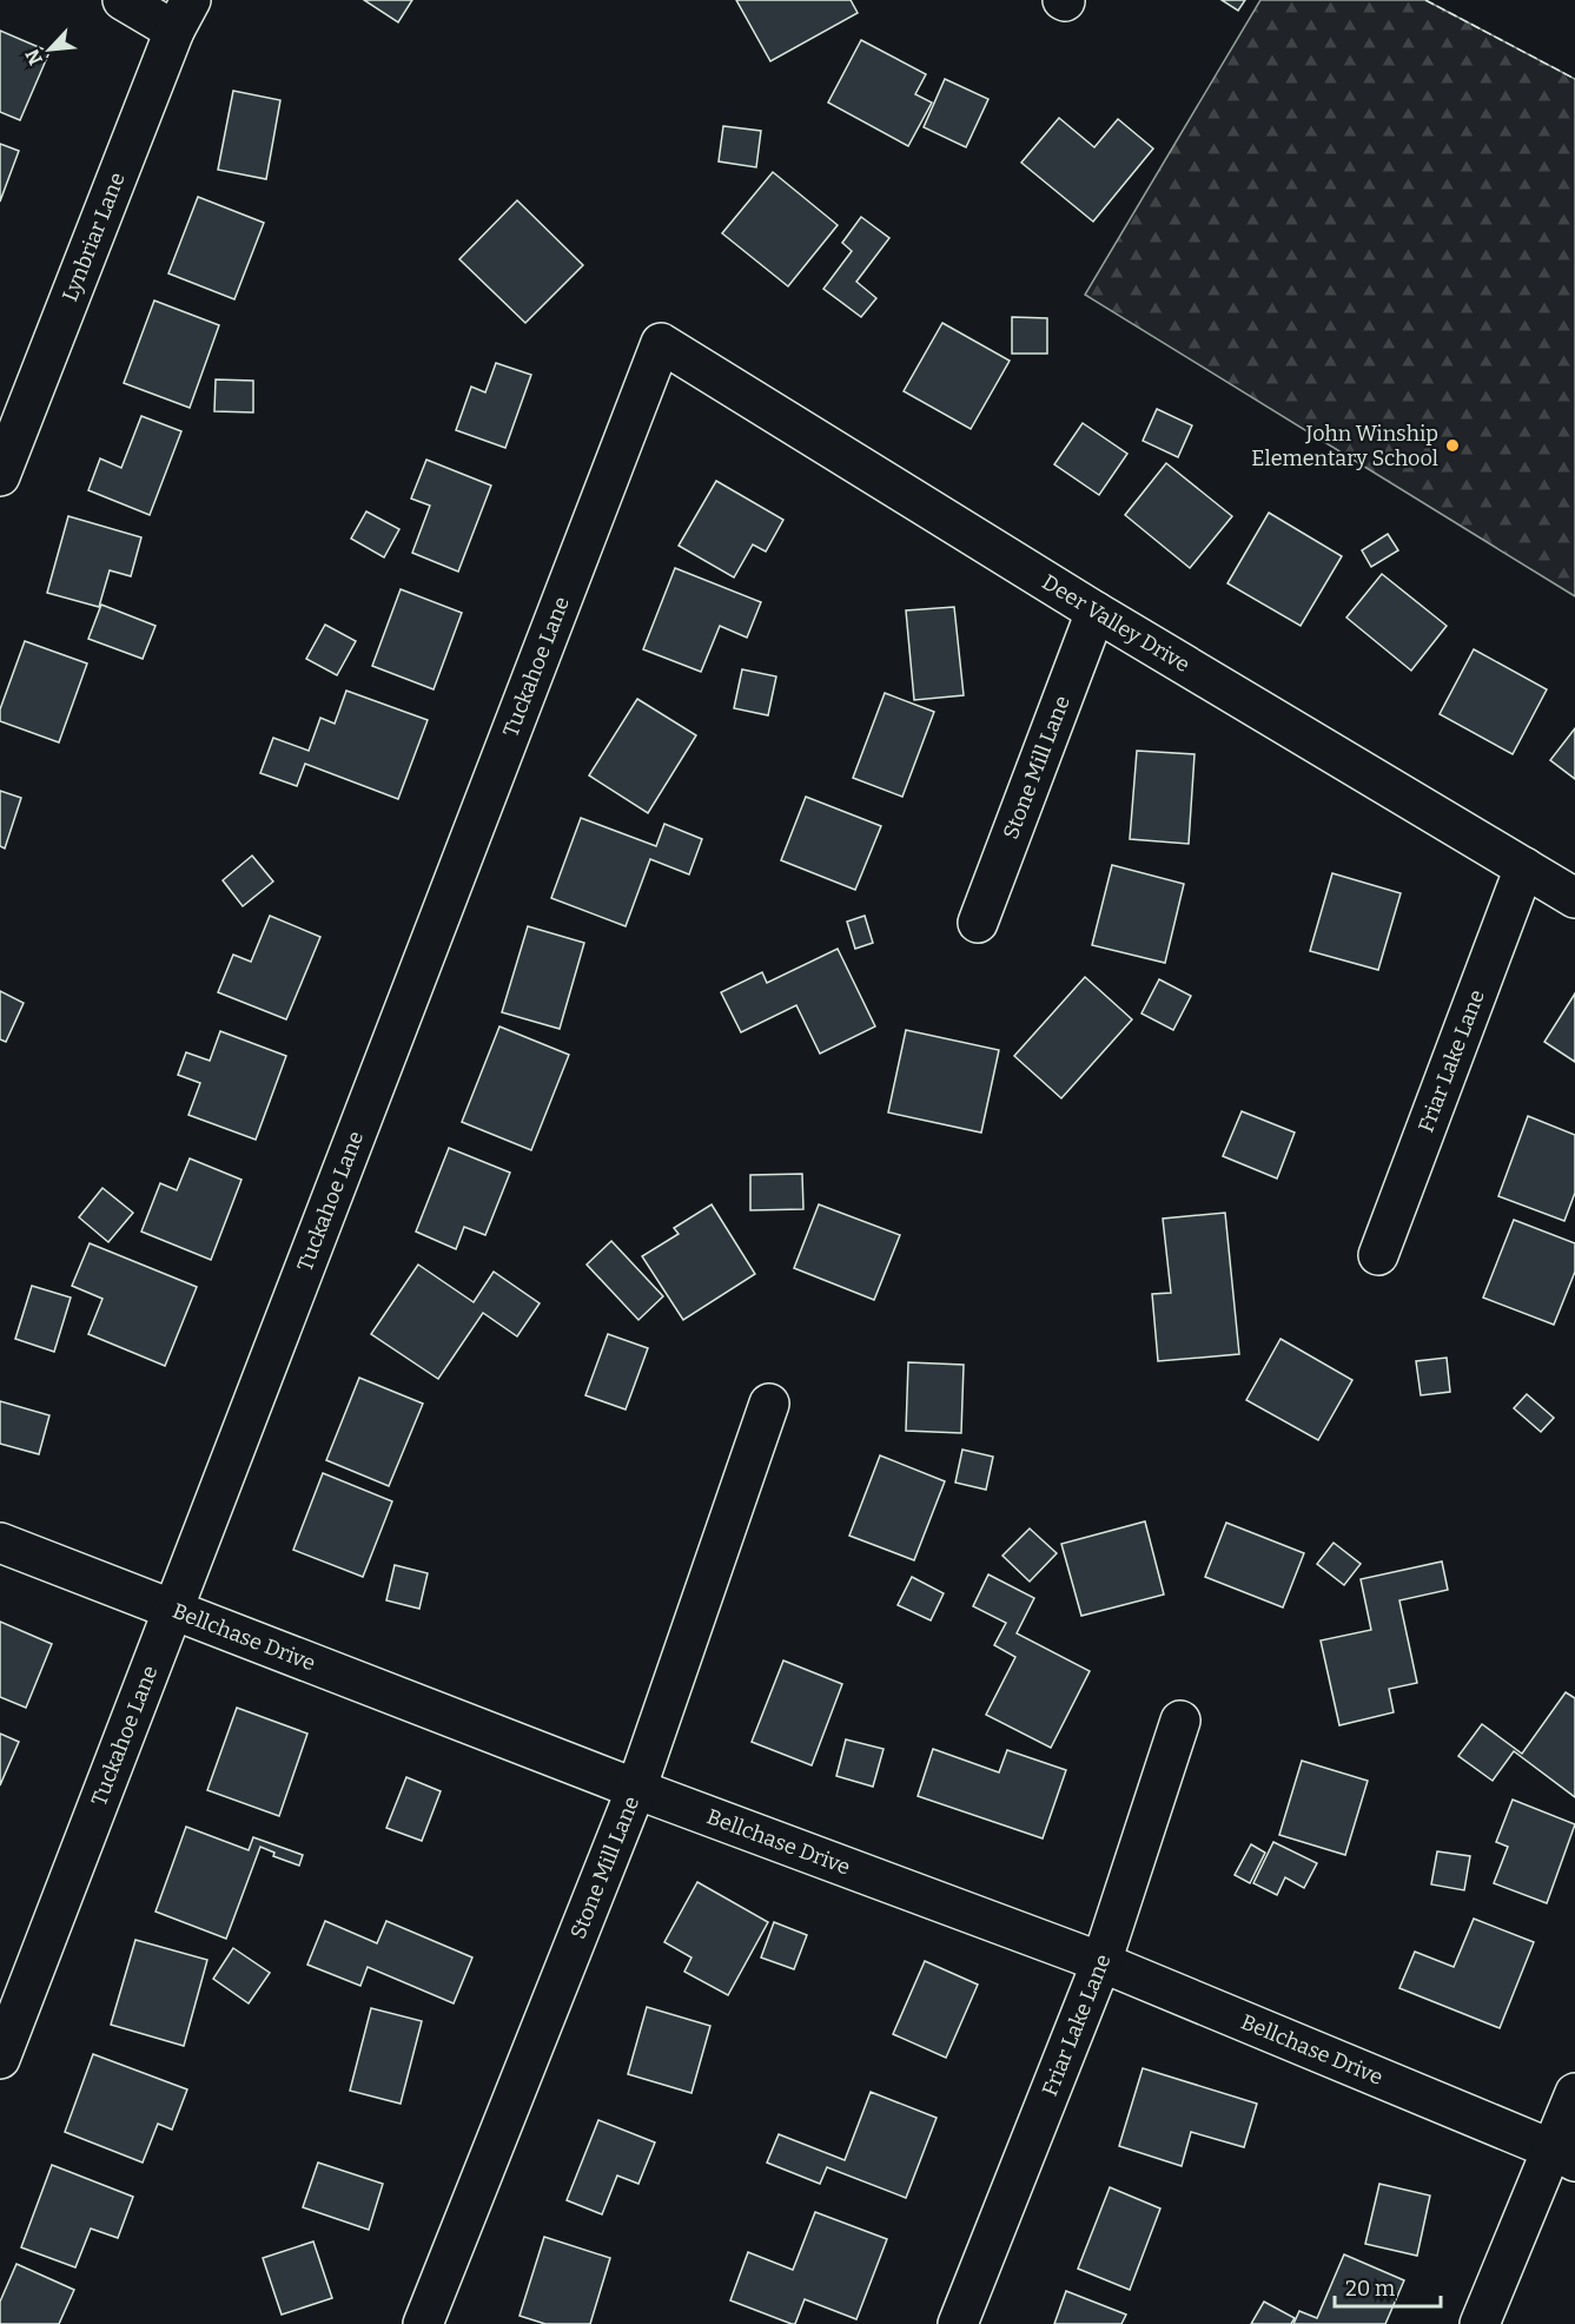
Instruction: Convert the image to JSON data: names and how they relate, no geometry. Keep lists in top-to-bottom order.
{
  "streets": {
    "street": [
      "Lynbriar Lane",
      "Deer Valley Drive",
      "Tuckahoe Lane",
      "Stone Mill Lane",
      "Friar Lake Lane",
      "Bellchase Drive"
    ]
  },
  "crossings": [
    ["Deer Valley Drive", "Tuckahoe Lane"],
    ["Deer Valley Drive", "Stone Mill Lane"],
    ["Deer Valley Drive", "Friar Lake Lane"],
    ["Tuckahoe Lane", "Bellchase Drive"],
    ["Stone Mill Lane", "Bellchase Drive"],
    ["Friar Lake Lane", "Bellchase Drive"]
  ],
  "places": ["John Winship Elementary School"],
  "scale_bar": "20 m",
  "north": "bottom left"
}
